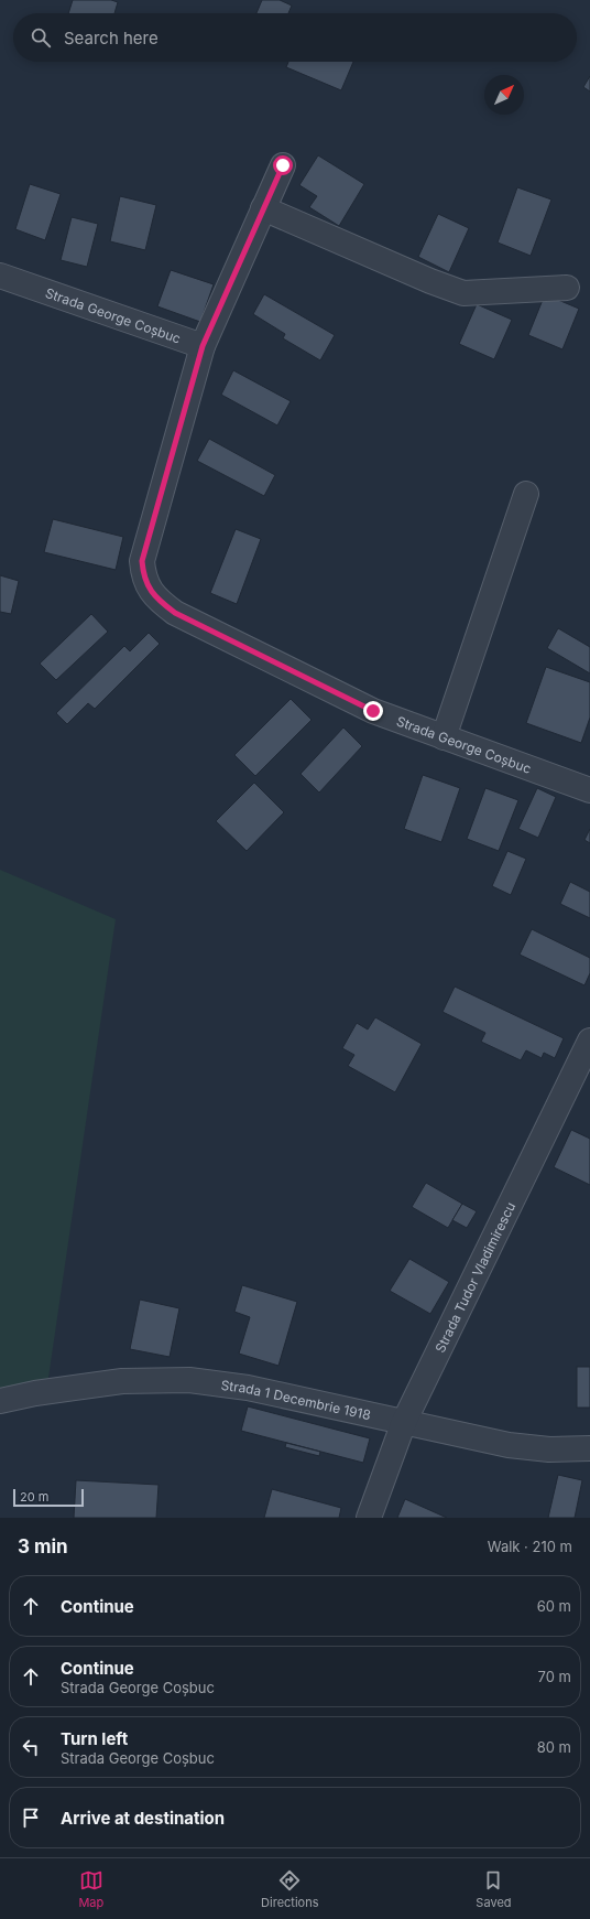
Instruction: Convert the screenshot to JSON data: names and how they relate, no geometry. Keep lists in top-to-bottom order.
{
  "streets": {
    "street": ["Strada George Coșbuc", "Strada Tudor Vladimirescu", "Strada 1 Decembrie 1918"]
  },
  "crossings": [
    ["Strada Tudor Vladimirescu", "Strada 1 Decembrie 1918"]
  ],
  "scale_bar": "20 m",
  "north": "top right",
  "page": {
    "search": "Search here",
    "scale": "20 m",
    "heading": ["3 min", "Walk · 210 m"],
    "list": [
      ["Continue", "60 m"],
      ["Continue", "Strada George Coșbuc", "70 m"],
      ["Turn left", "Strada George Coșbuc", "80 m"],
      "Arrive at destination"
    ],
    "nav": ["Map", "Directions", "Saved"]
  }
}
